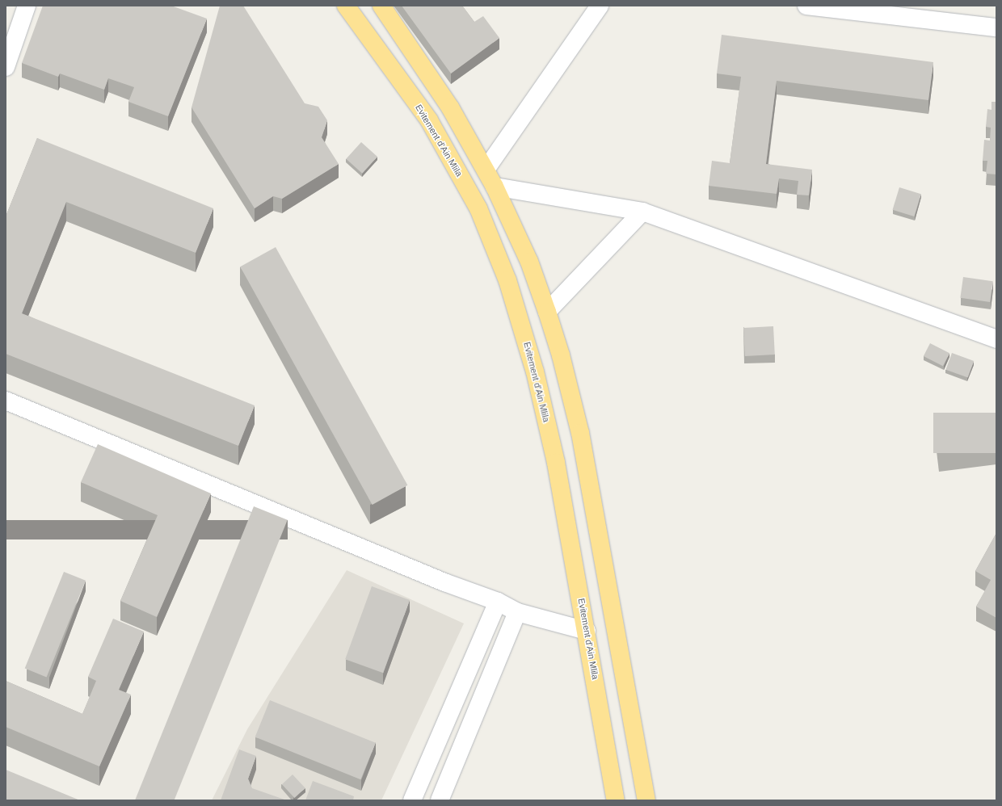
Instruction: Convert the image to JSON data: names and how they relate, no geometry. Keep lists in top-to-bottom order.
{
  "streets": {
    "highway": ["Evitement d'Ain Mlila"]
  }
}
